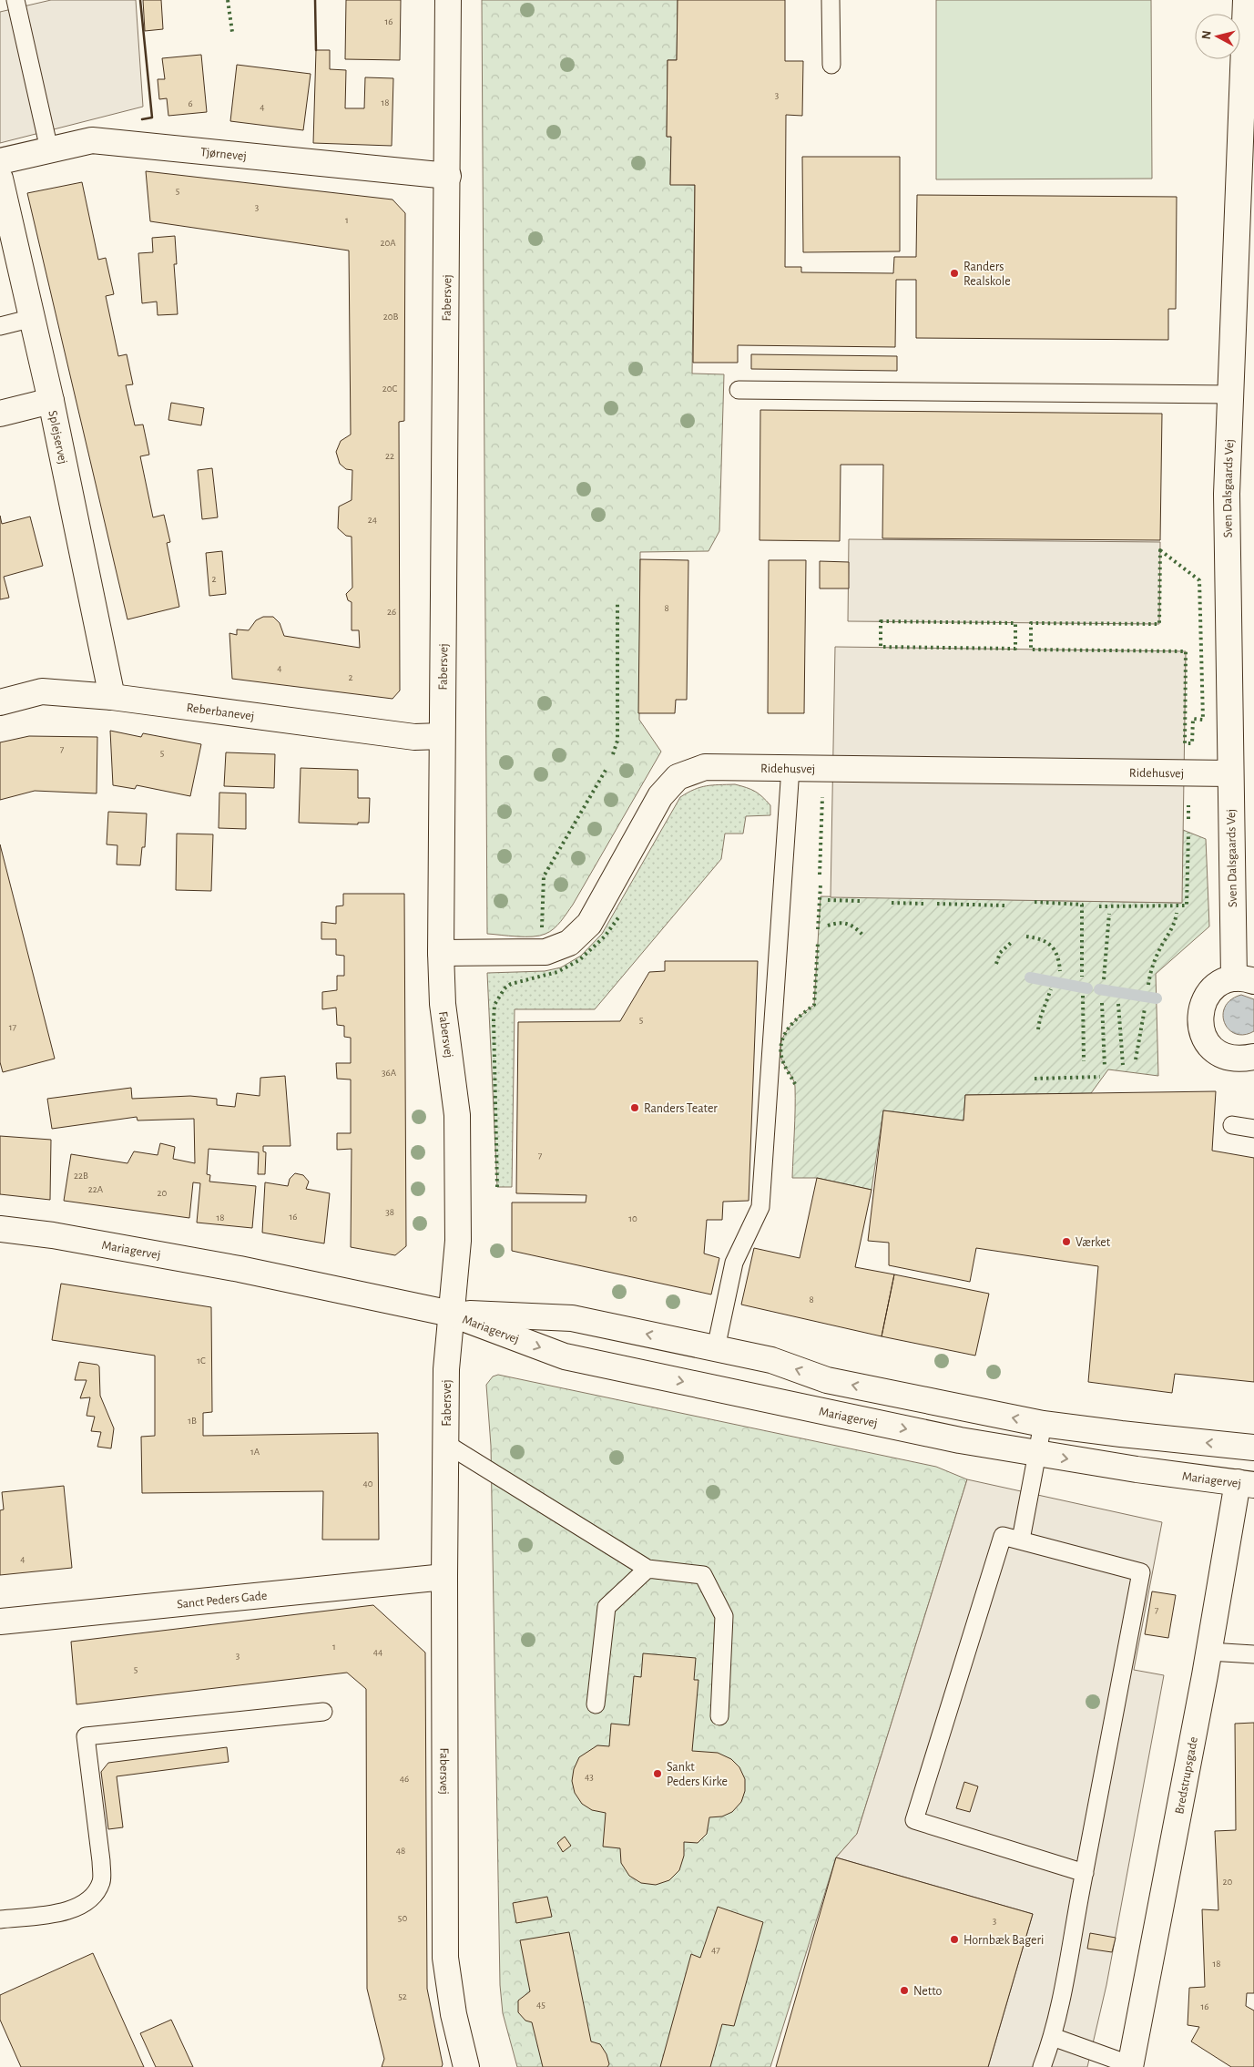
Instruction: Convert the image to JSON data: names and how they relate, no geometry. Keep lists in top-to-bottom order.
{
  "streets": {
    "street": [
      "Tjørnevej",
      "Fabersvej",
      "Splejservej",
      "Sven Dalsgaards Vej",
      "Reberbanevej",
      "Ridehusvej",
      "Mariagervej",
      "Sanct Peders Gade",
      "Bredstrupsgade"
    ]
  },
  "crossings": [
    ["Tjørnevej", "Fabersvej"],
    ["Fabersvej", "Reberbanevej"],
    ["Fabersvej", "Ridehusvej"],
    ["Fabersvej", "Mariagervej"],
    ["Fabersvej", "Sanct Peders Gade"],
    ["Splejservej", "Reberbanevej"],
    ["Sven Dalsgaards Vej", "Ridehusvej"],
    ["Mariagervej", "Bredstrupsgade"]
  ],
  "places": [
    "Randers Realskole",
    "Randers Teater",
    "Værket",
    "Sankt Peders Kirke",
    "Hornbæk Bageri",
    "Netto"
  ],
  "house_numbers": [
    "16",
    "3",
    "18",
    "6",
    "4",
    "5",
    "3",
    "1",
    "20A",
    "20B",
    "20C",
    "22",
    "24",
    "2",
    "8",
    "26",
    "4",
    "2",
    "7",
    "5",
    "5",
    "17",
    "36A",
    "7",
    "22B",
    "22A",
    "20",
    "38",
    "16",
    "18",
    "10",
    "8",
    "1C",
    "1B",
    "1A",
    "40",
    "4",
    "7",
    "1",
    "44",
    "3",
    "5",
    "43",
    "46",
    "48",
    "20",
    "50",
    "3",
    "47",
    "18",
    "52",
    "45",
    "16"
  ],
  "north": "left"
}
